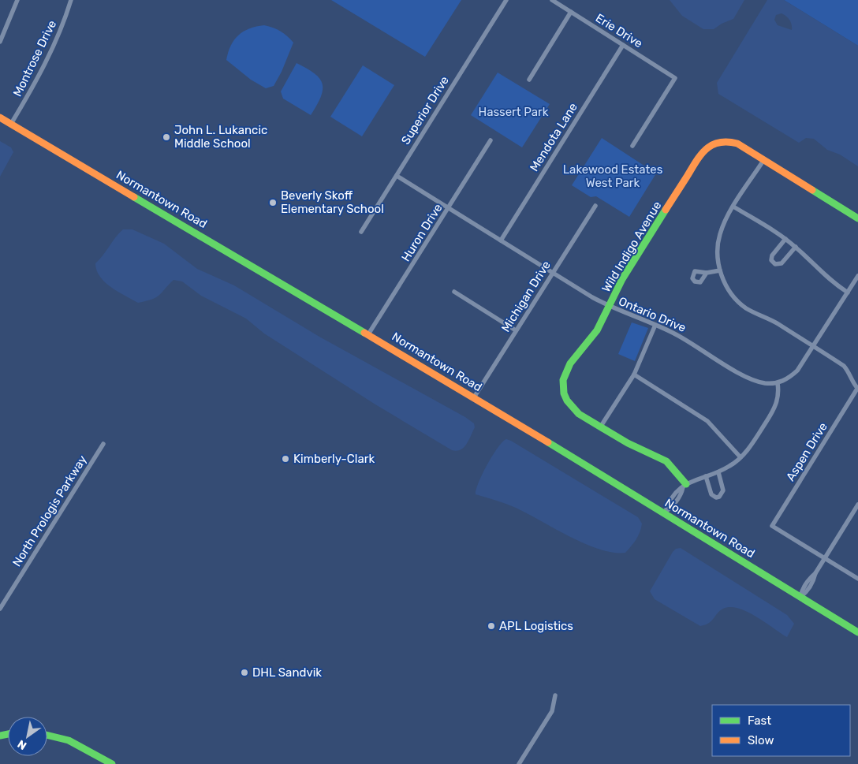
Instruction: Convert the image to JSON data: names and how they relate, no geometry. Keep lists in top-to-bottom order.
{
  "streets": {
    "street": [
      "Erie Drive",
      "Montrose Drive",
      "Superior Drive",
      "Mendota Lane",
      "Normantown Road",
      "Huron Drive",
      "Wild Indigo Avenue",
      "Michigan Drive",
      "Ontario Drive",
      "Aspen Drive",
      "North Prologis Parkway"
    ]
  },
  "crossings": [
    ["Erie Drive", "Mendota Lane"],
    ["Montrose Drive", "Normantown Road"],
    ["Superior Drive", "Ontario Drive"],
    ["Mendota Lane", "Ontario Drive"],
    ["Normantown Road", "Huron Drive"],
    ["Normantown Road", "Michigan Drive"],
    ["Huron Drive", "Ontario Drive"],
    ["Wild Indigo Avenue", "Ontario Drive"],
    ["Michigan Drive", "Ontario Drive"]
  ],
  "parks": ["Hassert Park", "Lakewood Estates West Park"],
  "places": [
    "John L. Lukancic Middle School",
    "Beverly Skoff Elementary School",
    "Kimberly-Clark",
    "APL Logistics",
    "DHL Sandvik"
  ],
  "legend": ["Fast", "Slow"],
  "north": "bottom left"
}
